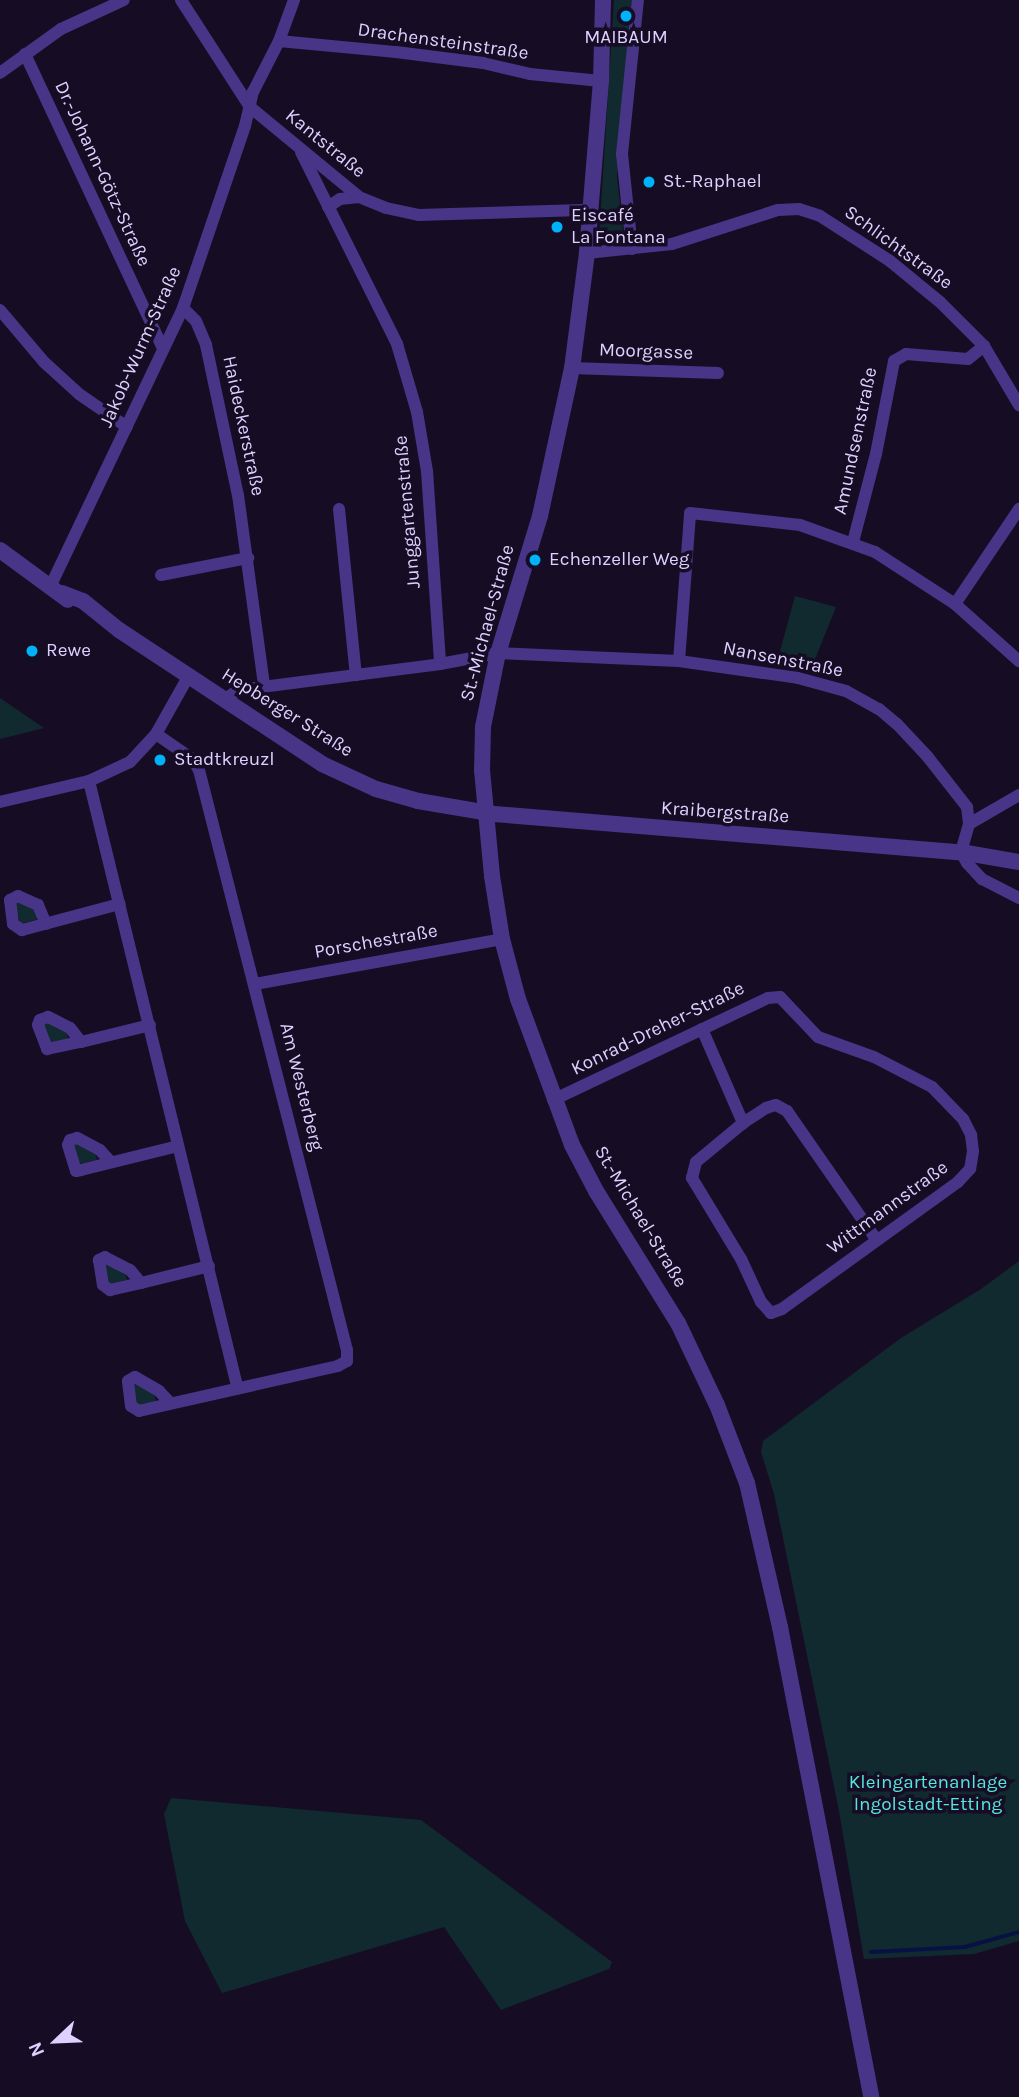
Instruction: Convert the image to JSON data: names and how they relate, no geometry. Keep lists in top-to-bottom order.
{
  "streets": {
    "street": [
      "Drachensteinstraße",
      "Kantstraße",
      "Dr.-Johann-Götz-Straße",
      "Schlichtstraße",
      "Jakob-Wurm-Straße",
      "Moorgasse",
      "Haideckerstraße",
      "Amundsenstraße",
      "Junggartenstraße",
      "St.-Michael-Straße",
      "Nansenstraße",
      "Hepberger Straße",
      "Kraibergstraße",
      "Porschestraße",
      "Konrad-Dreher-Straße",
      "Am Westerberg",
      "Wittmannstraße"
    ]
  },
  "crossings": [
    ["Drachensteinstraße", "Jakob-Wurm-Straße"],
    ["Drachensteinstraße", "St.-Michael-Straße"],
    ["Kantstraße", "Jakob-Wurm-Straße"],
    ["Kantstraße", "Junggartenstraße"],
    ["Kantstraße", "St.-Michael-Straße"],
    ["Dr.-Johann-Götz-Straße", "Jakob-Wurm-Straße"],
    ["Schlichtstraße", "Amundsenstraße"],
    ["Schlichtstraße", "St.-Michael-Straße"],
    ["Jakob-Wurm-Straße", "Haideckerstraße"],
    ["Jakob-Wurm-Straße", "Hepberger Straße"],
    ["Moorgasse", "St.-Michael-Straße"],
    ["St.-Michael-Straße", "Nansenstraße"],
    ["St.-Michael-Straße", "Hepberger Straße"],
    ["St.-Michael-Straße", "Kraibergstraße"],
    ["St.-Michael-Straße", "Porschestraße"],
    ["St.-Michael-Straße", "Konrad-Dreher-Straße"],
    ["Hepberger Straße", "Kraibergstraße"],
    ["Porschestraße", "Am Westerberg"],
    ["Konrad-Dreher-Straße", "Wittmannstraße"]
  ],
  "parks": ["Kleingartenanlage Ingolstadt-Etting"],
  "places": [
    "MAIBAUM",
    "St.-Raphael",
    "Eiscafé La Fontana",
    "Echenzeller Weg",
    "Rewe",
    "Stadtkreuzl"
  ],
  "north": "bottom left"
}
